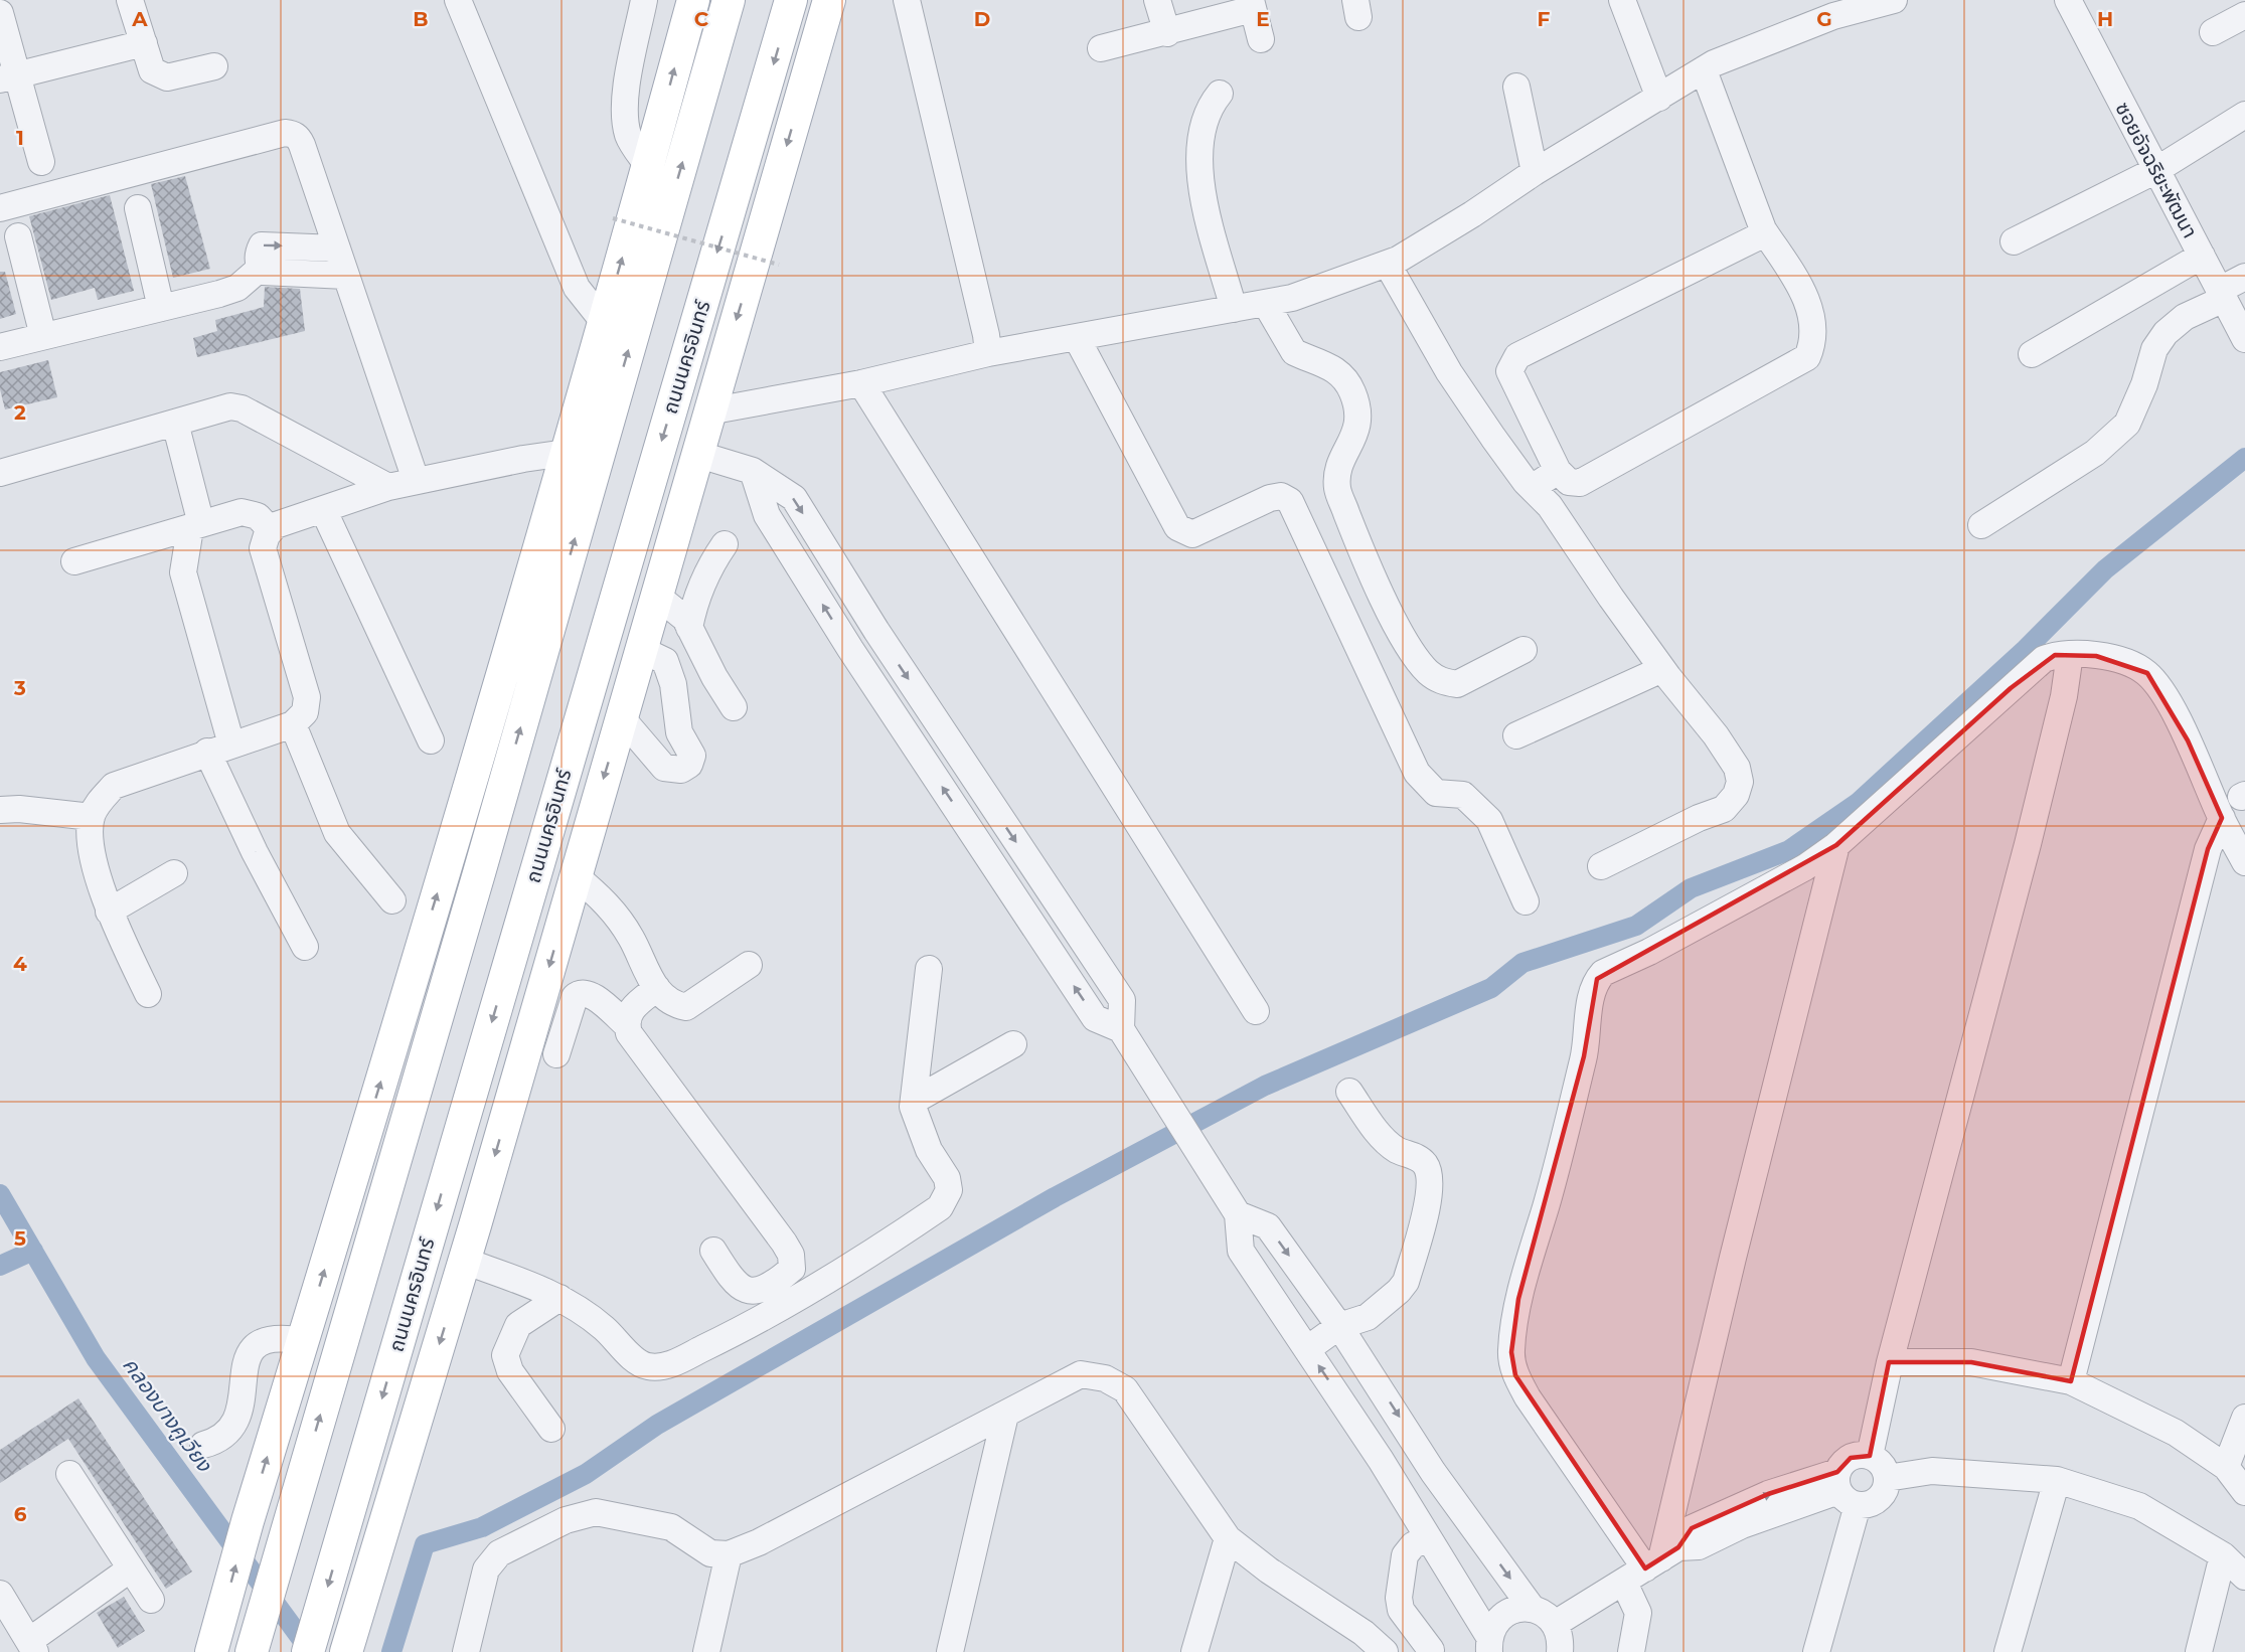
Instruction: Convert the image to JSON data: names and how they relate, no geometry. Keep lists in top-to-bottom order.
{
  "streets": {
    "main road": ["ถนนนครอินทร์"],
    "street": ["ซอยอัจฉริยะพัฒนา"]
  },
  "water": ["คลองบางคูเวียง"],
  "grid": {
    "columns": [
      "A",
      "B",
      "C",
      "D",
      "E",
      "F",
      "G",
      "H"
    ],
    "rows": [
      "1",
      "2",
      "3",
      "4",
      "5",
      "6"
    ]
  }
}
